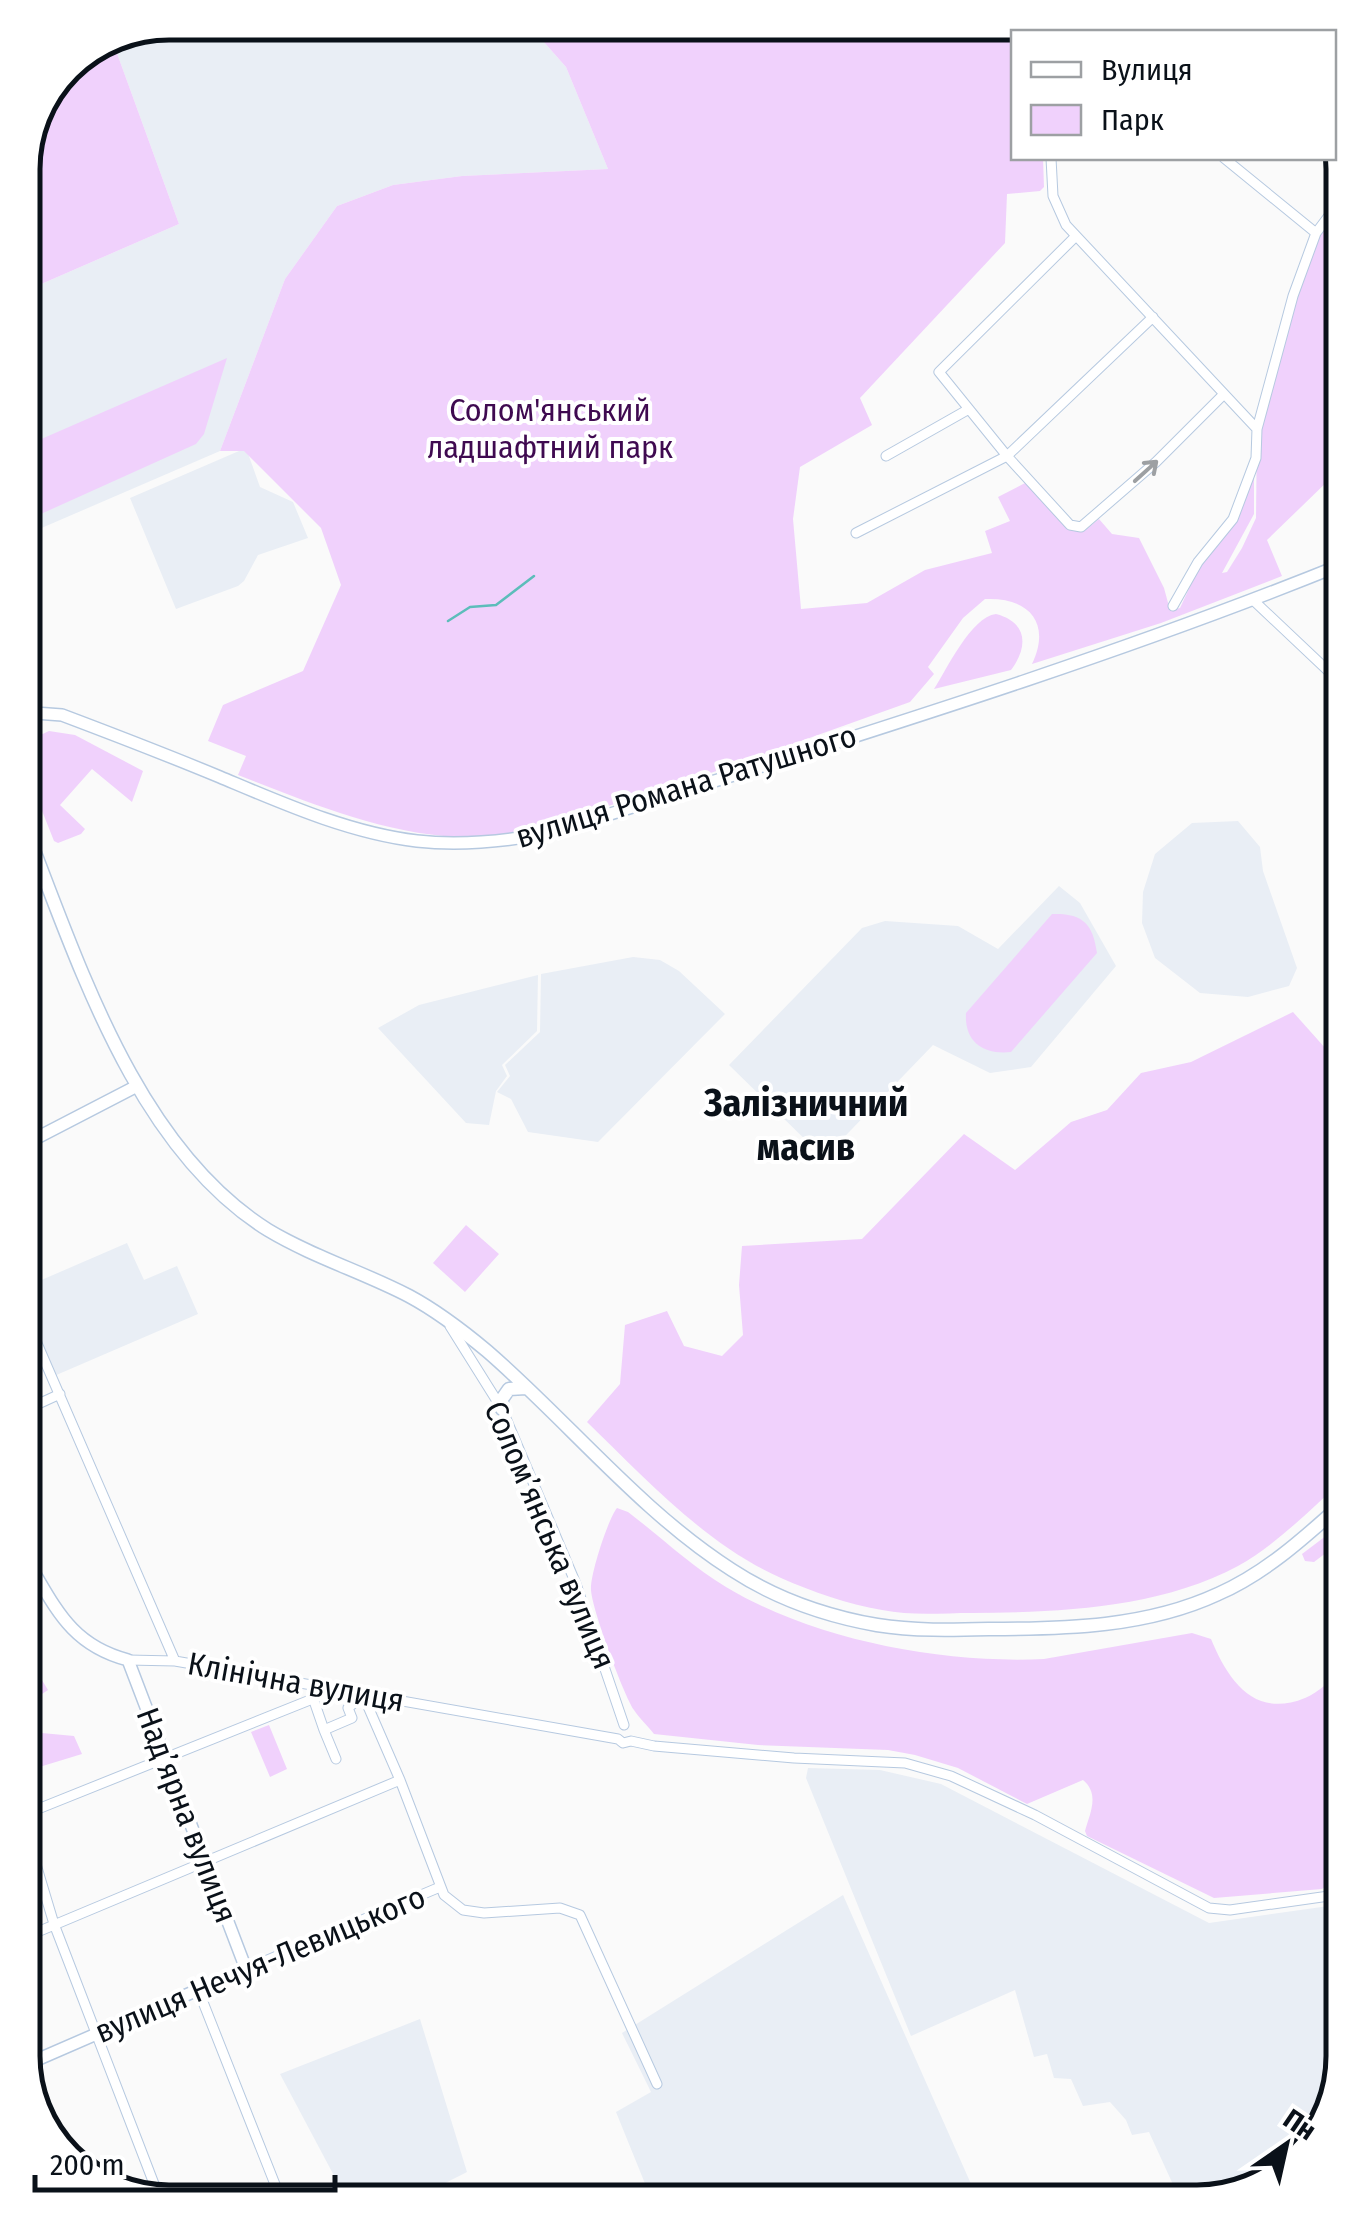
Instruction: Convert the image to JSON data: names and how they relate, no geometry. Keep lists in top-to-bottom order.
{
  "streets": {
    "main road": ["Соломʼянська вулиця"],
    "street": [
      "вулиця Романа Ратушного",
      "Клінічна вулиця",
      "Надʼярна вулиця",
      "вулиця Нечуя-Левицького"
    ]
  },
  "crossings": [
    ["Соломʼянська вулиця", "Клінічна вулиця"],
    ["Клінічна вулиця", "Надʼярна вулиця"],
    ["Надʼярна вулиця", "вулиця Нечуя-Левицького"]
  ],
  "districts": ["Залізничний масив"],
  "parks": ["Солом'янський ладшафтний парк"],
  "legend": ["Вулиця", "Парк"],
  "scale_bar": "200 m",
  "north": "top right"
}
